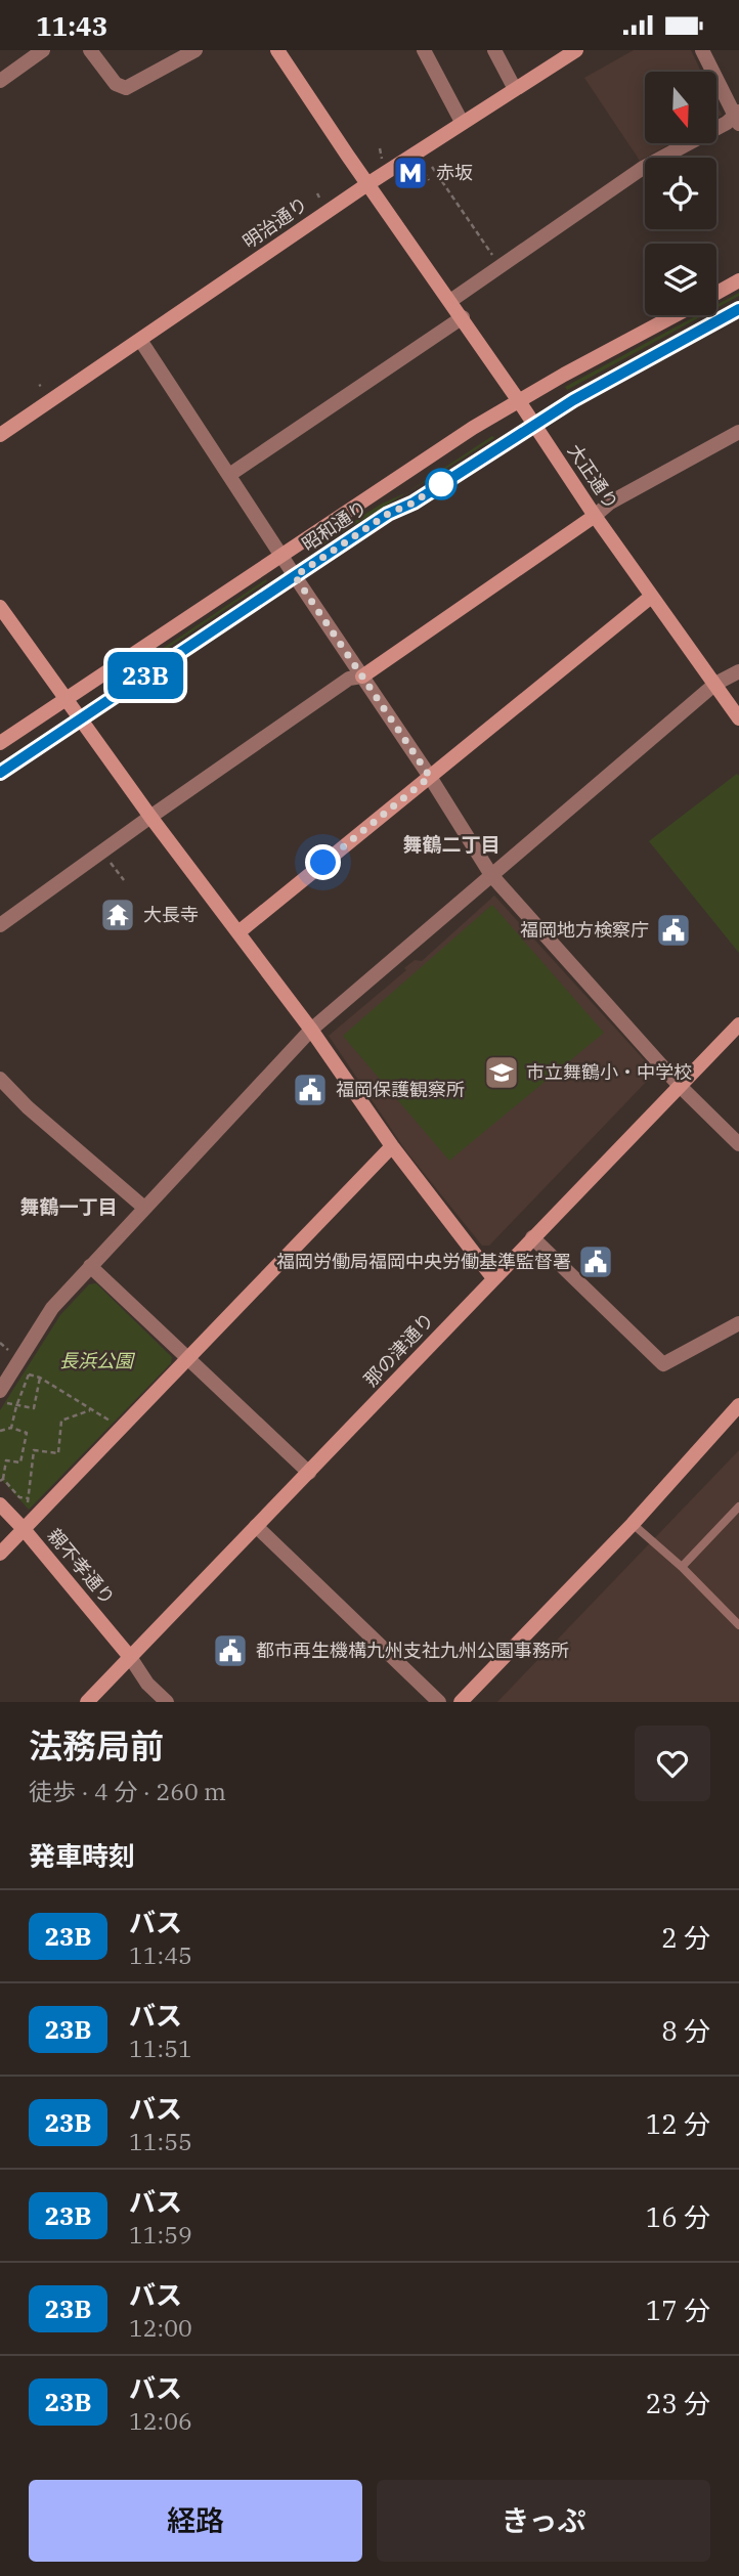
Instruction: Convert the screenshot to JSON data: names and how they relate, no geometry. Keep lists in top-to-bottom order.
{
  "streets": {
    "street": [
      "明治通り",
      "大正通り",
      "昭和通り",
      "那の津通り",
      "親不孝通り"
    ]
  },
  "crossings": [
    ["明治通り", "大正通り"],
    ["大正通り", "昭和通り"],
    ["那の津通り", "親不孝通り"]
  ],
  "districts": ["舞鶴二丁目", "舞鶴一丁目"],
  "parks": ["長浜公園"],
  "places": {
    "metro station": ["赤坂"],
    "temple": ["大長寺"],
    "public building": [
      "福岡地方検察庁",
      "福岡保護観察所",
      "福岡労働局福岡中央労働基準監督署",
      "都市再生機構九州支社九州公園事務所"
    ],
    "school or university": ["市立舞鶴小・中学校"]
  },
  "lines": ["bus line 23B"],
  "north": "bottom",
  "page": {
    "status": "11:43",
    "on_map": "23B",
    "heading": [
      ["法務局前", "徒歩 · 4 分 · 260 m"],
      "発車時刻"
    ],
    "list": [
      {
        "mark": "23B",
        "name": "バス",
        "note": "11:45",
        "value": "2 分"
      },
      {
        "mark": "23B",
        "name": "バス",
        "note": "11:51",
        "value": "8 分"
      },
      {
        "mark": "23B",
        "name": "バス",
        "note": "11:55",
        "value": "12 分"
      },
      {
        "mark": "23B",
        "name": "バス",
        "note": "11:59",
        "value": "16 分"
      },
      {
        "mark": "23B",
        "name": "バス",
        "note": "12:00",
        "value": "17 分"
      },
      {
        "mark": "23B",
        "name": "バス",
        "note": "12:06",
        "value": "23 分"
      }
    ],
    "buttons": ["経路", "きっぷ"]
  }
}
